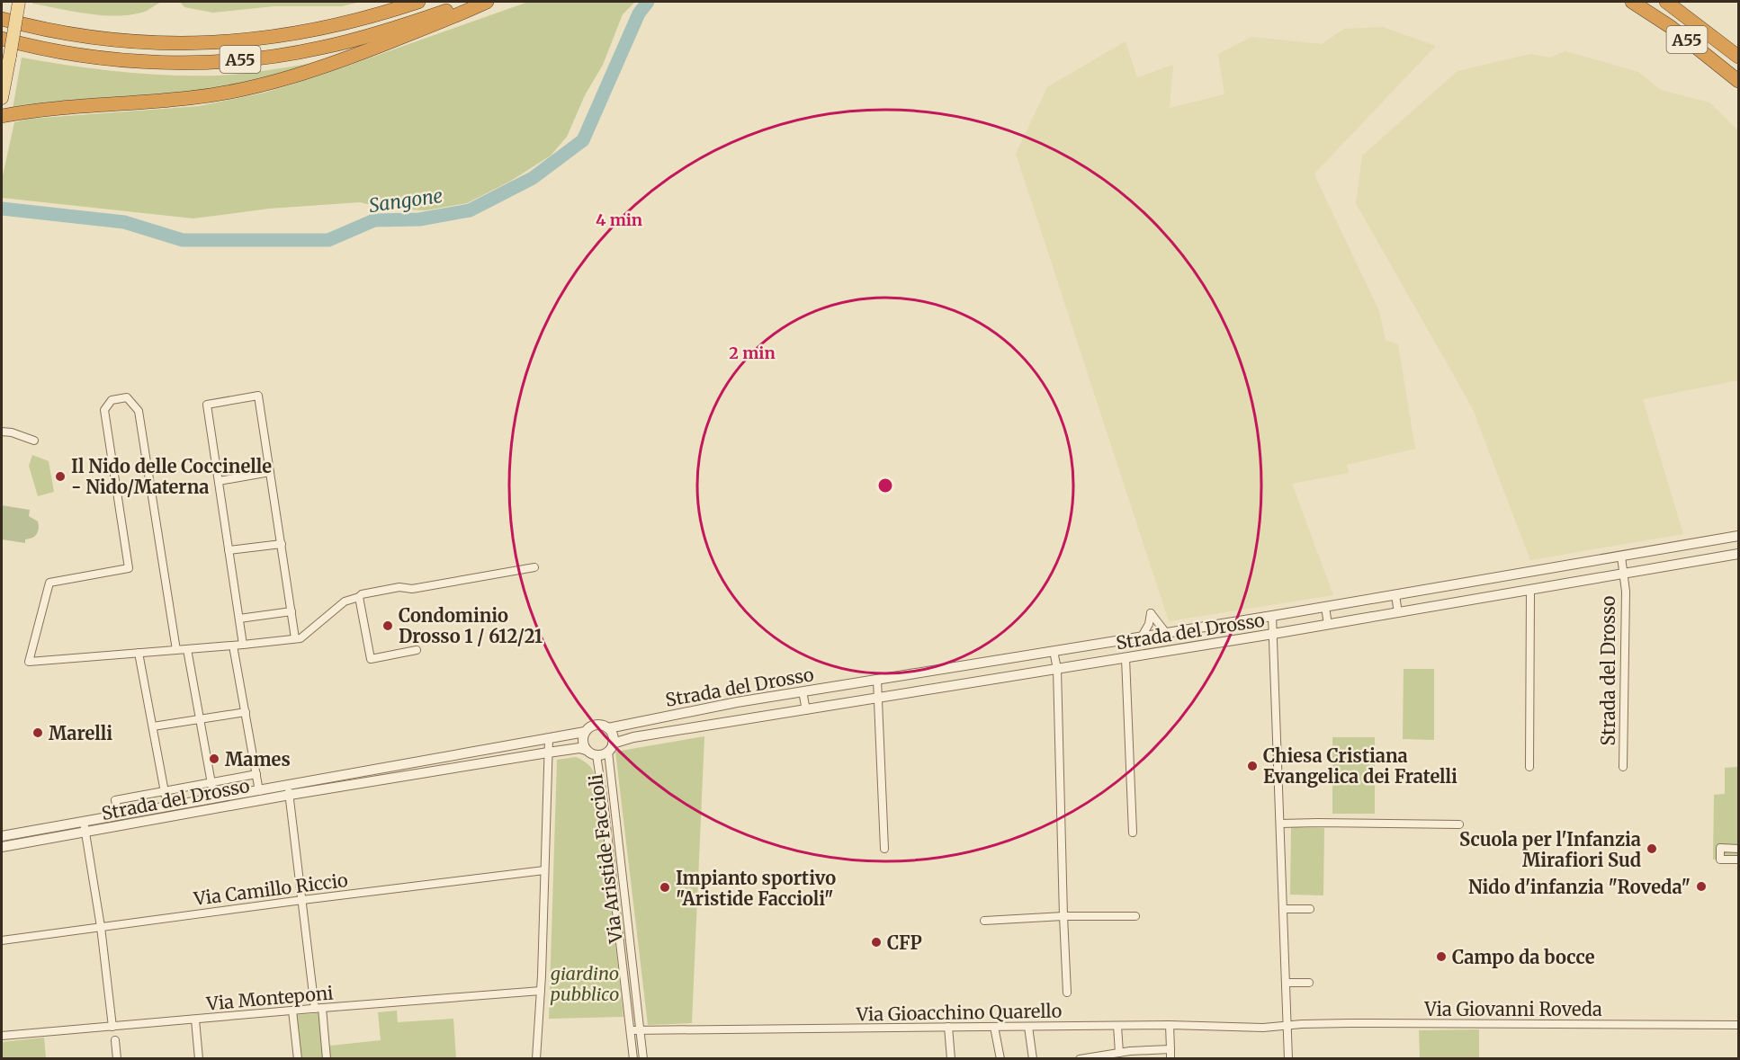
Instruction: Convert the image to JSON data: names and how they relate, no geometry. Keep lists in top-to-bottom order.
{
  "streets": {
    "highway": ["A55"],
    "street": [
      "Strada del Drosso",
      "Via Aristide Faccioli",
      "Via Camillo Riccio",
      "Via Monteponi",
      "Via Giovanni Roveda",
      "Via Gioacchino Quarello"
    ]
  },
  "crossings": [
    ["Strada del Drosso", "Via Aristide Faccioli"],
    ["Via Aristide Faccioli", "Via Gioacchino Quarello"],
    ["Via Giovanni Roveda", "Via Gioacchino Quarello"]
  ],
  "water": ["Sangone"],
  "parks": ["giardino pubblico"],
  "places": [
    "Il Nido delle Coccinelle - Nido/Materna",
    "Condominio Drosso 1 / 612/21",
    "Marelli",
    "Mames",
    "Chiesa Cristiana Evangelica dei Fratelli",
    "Scuola per l'Infanzia Mirafiori Sud",
    "Nido d'infanzia \"Roveda\"",
    "Impianto sportivo \"Aristide Faccioli\"",
    "CFP",
    "Campo da bocce"
  ],
  "rings": ["4 min", "2 min"]
}
